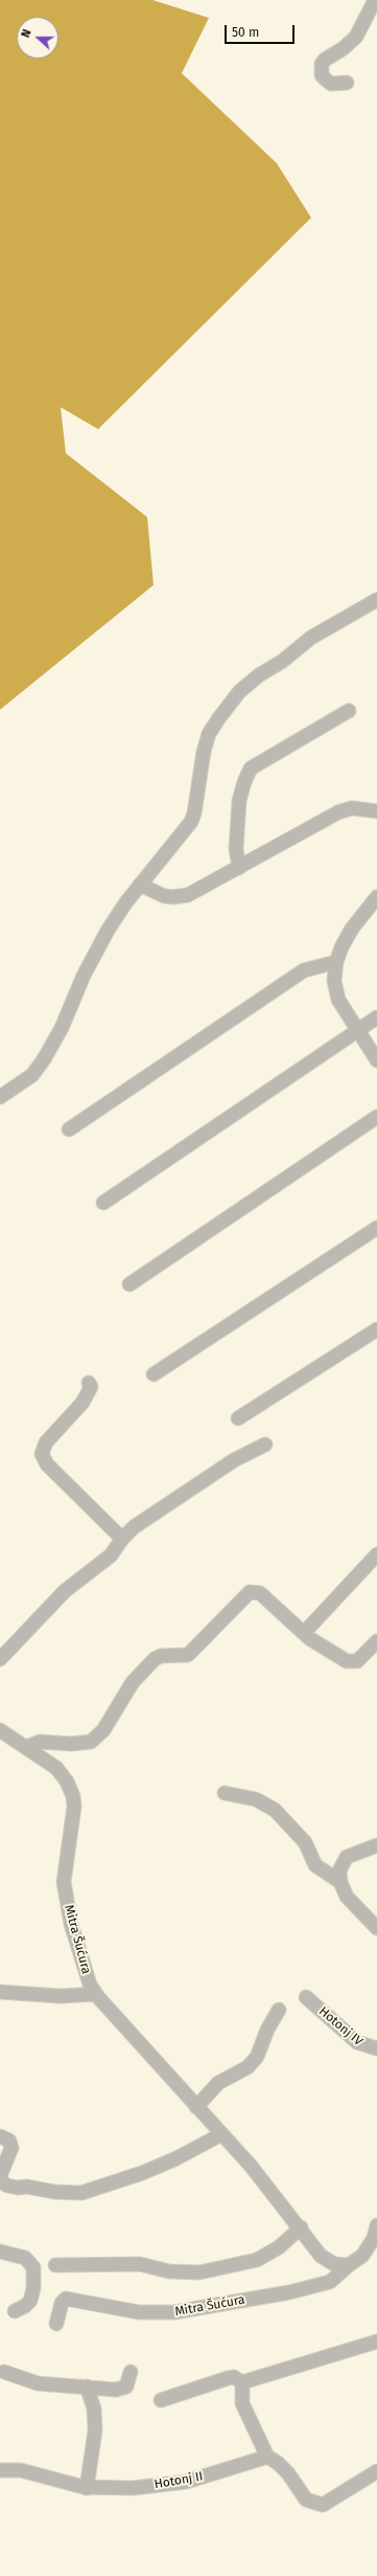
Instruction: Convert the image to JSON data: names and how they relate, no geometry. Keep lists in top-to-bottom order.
{
  "streets": {
    "street": ["Mitra Šućura", "Hotonj IV", "Hotonj II"]
  },
  "scale_bar": "50 m",
  "north": "left"
}
